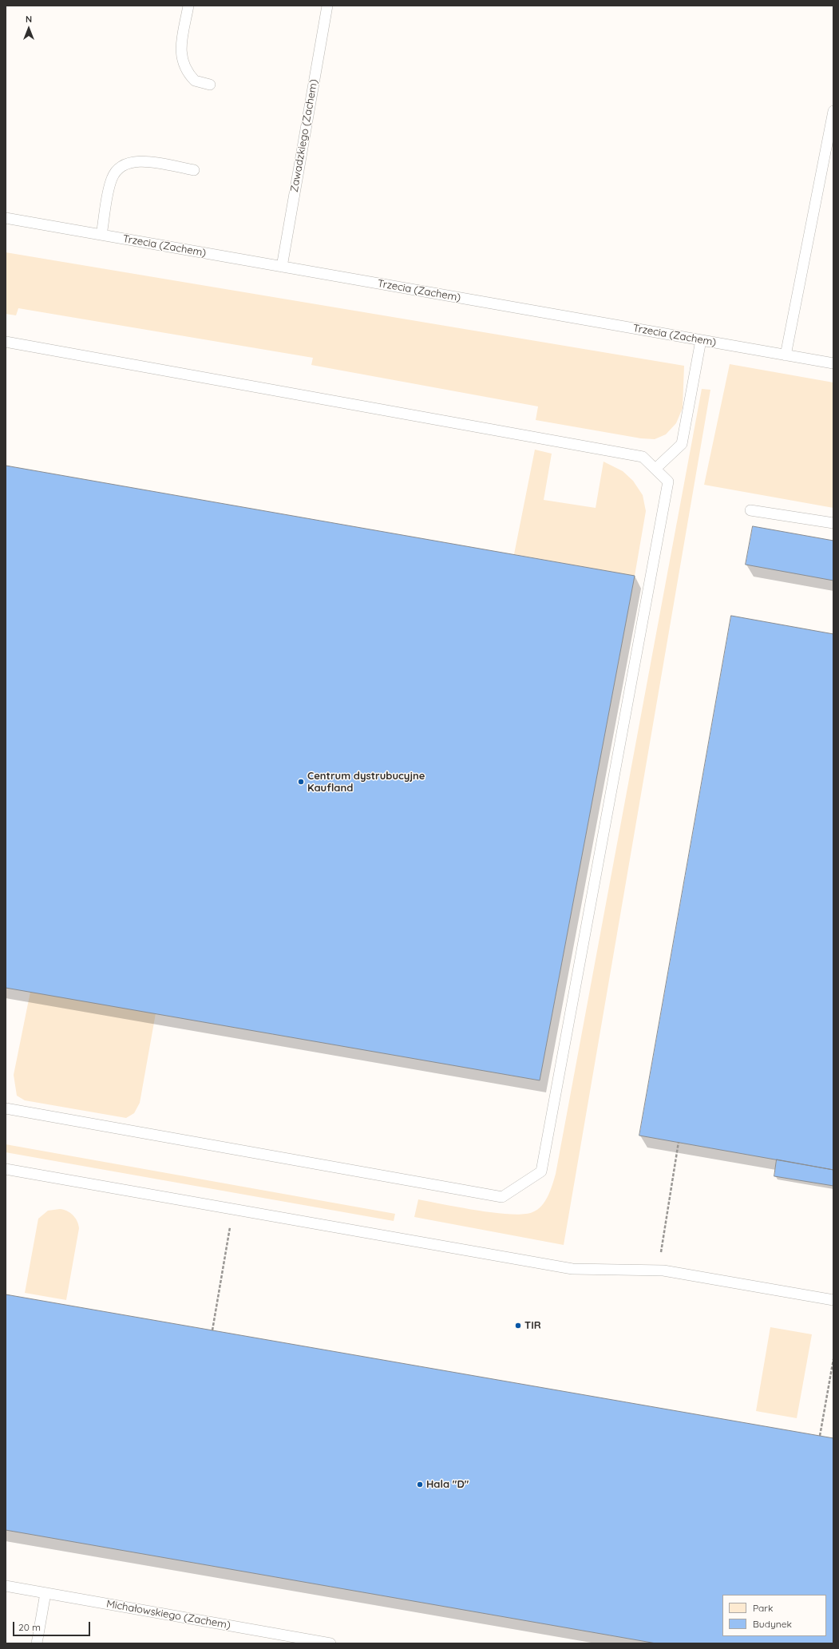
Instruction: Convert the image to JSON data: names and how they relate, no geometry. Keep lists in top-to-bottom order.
{
  "streets": {
    "lane": ["Zawadzkiego (Zachem)", "Trzecia (Zachem)", "Michałowskiego (Zachem)"]
  },
  "crossings": [
    ["Zawadzkiego (Zachem)", "Trzecia (Zachem)"]
  ],
  "places": ["Centrum dystrubucyjne Kaufland", "TIR", "Hala \"D\""],
  "legend": ["Park", "Budynek"],
  "scale_bar": "20 m",
  "north": "top"
}
